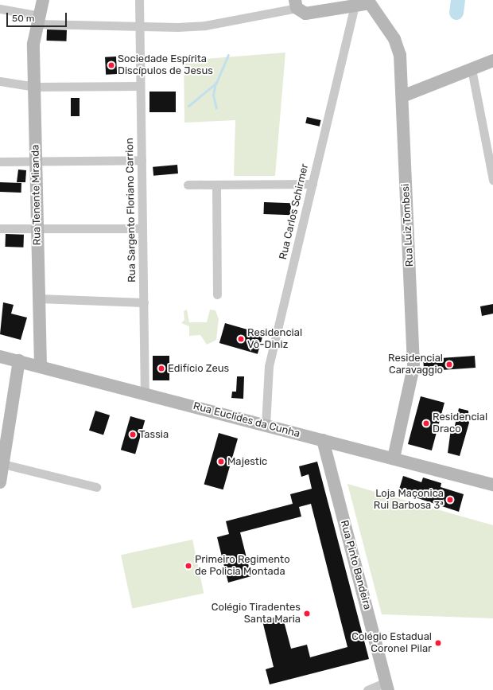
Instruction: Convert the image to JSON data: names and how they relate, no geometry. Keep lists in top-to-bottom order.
{
  "streets": {
    "street": [
      "Rua Tenente Miranda",
      "Rua Sargento Floriano Carrion",
      "Rua Carlos Schirmer",
      "Rua Luiz Tombesi",
      "Rua Euclides da Cunha",
      "Rua Pinto Bandeira"
    ]
  },
  "crossings": [
    ["Rua Tenente Miranda", "Rua Euclides da Cunha"],
    ["Rua Sargento Floriano Carrion", "Rua Euclides da Cunha"],
    ["Rua Carlos Schirmer", "Rua Luiz Tombesi"],
    ["Rua Carlos Schirmer", "Rua Euclides da Cunha"],
    ["Rua Luiz Tombesi", "Rua Euclides da Cunha"],
    ["Rua Euclides da Cunha", "Rua Pinto Bandeira"]
  ],
  "places": [
    "Sociedade Espírita Discípulos de Jesus",
    "Residencial Vô-Diniz",
    "Residencial Caravaggio",
    "Edifício Zeus",
    "Residencial Draco",
    "Tassia",
    "Majestic",
    "Loja Maçonica Rui Barbosa 3ª",
    "Primeiro Regimento de Policia Montada",
    "Colégio Tiradentes Santa Maria",
    "Colégio Estadual Coronel Pilar"
  ],
  "scale_bar": "50 m"
}
